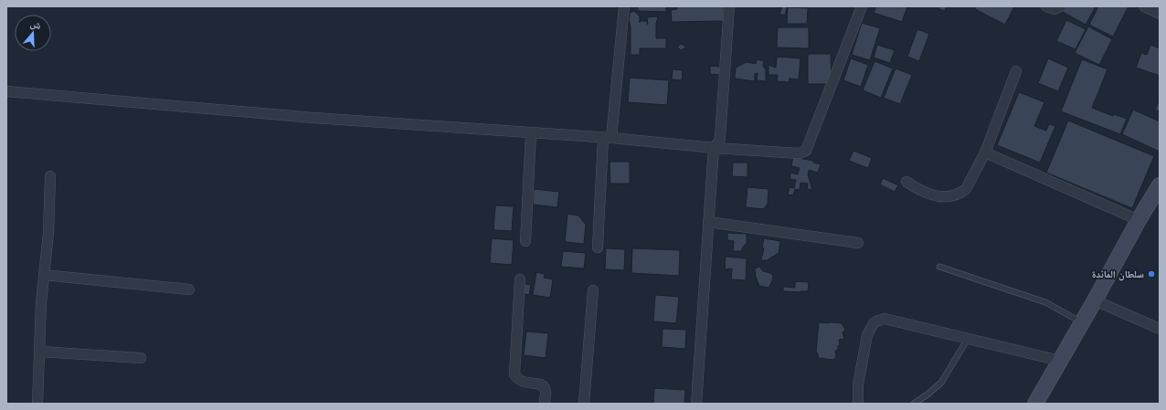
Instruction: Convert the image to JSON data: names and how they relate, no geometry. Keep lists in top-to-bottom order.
{
  "places": ["سلطان المائدة"],
  "north": "top"
}
